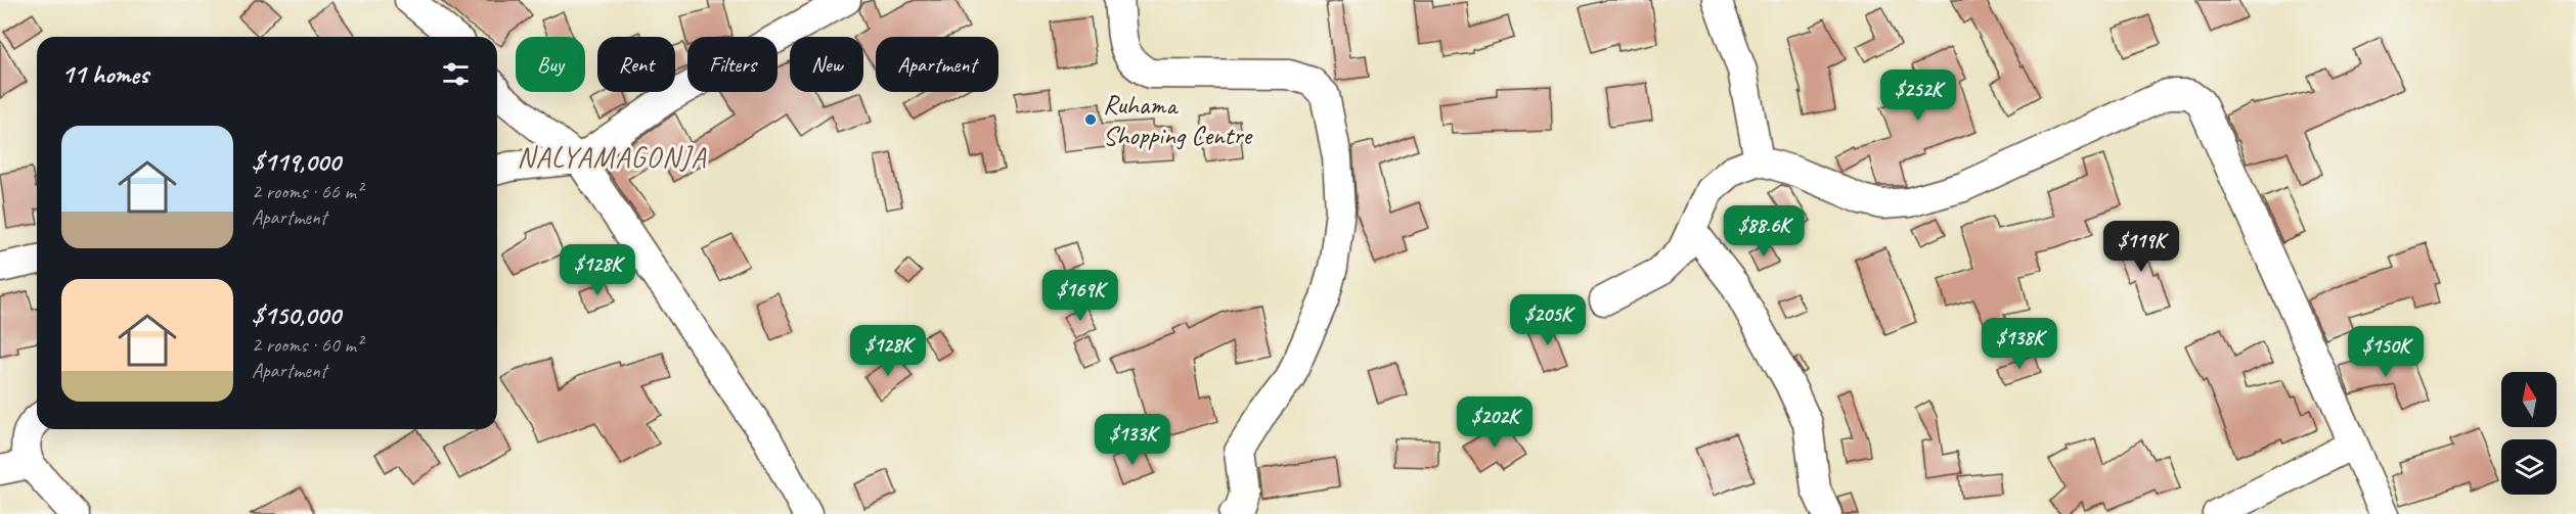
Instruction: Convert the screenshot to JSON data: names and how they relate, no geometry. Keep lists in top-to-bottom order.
{
  "districts": ["NALYAMAGONJA"],
  "places": ["Ruhama Shopping Centre"],
  "north": "top",
  "page": {
    "chip": [
      "Buy",
      "Rent",
      "Filters",
      "New",
      "Apartment"
    ],
    "heading": "11 homes",
    "price": [
      "$252K",
      "$88.6K",
      "$119K",
      "$128K",
      "$169K",
      "$205K",
      "$138K",
      "$128K",
      "$150K",
      "$202K",
      "$133K"
    ],
    "list": [
      {
        "name": "$119,000",
        "note": "2 rooms · 66 m² · Apartment"
      },
      {
        "name": "$150,000",
        "note": "2 rooms · 60 m² · Apartment"
      }
    ]
  }
}
